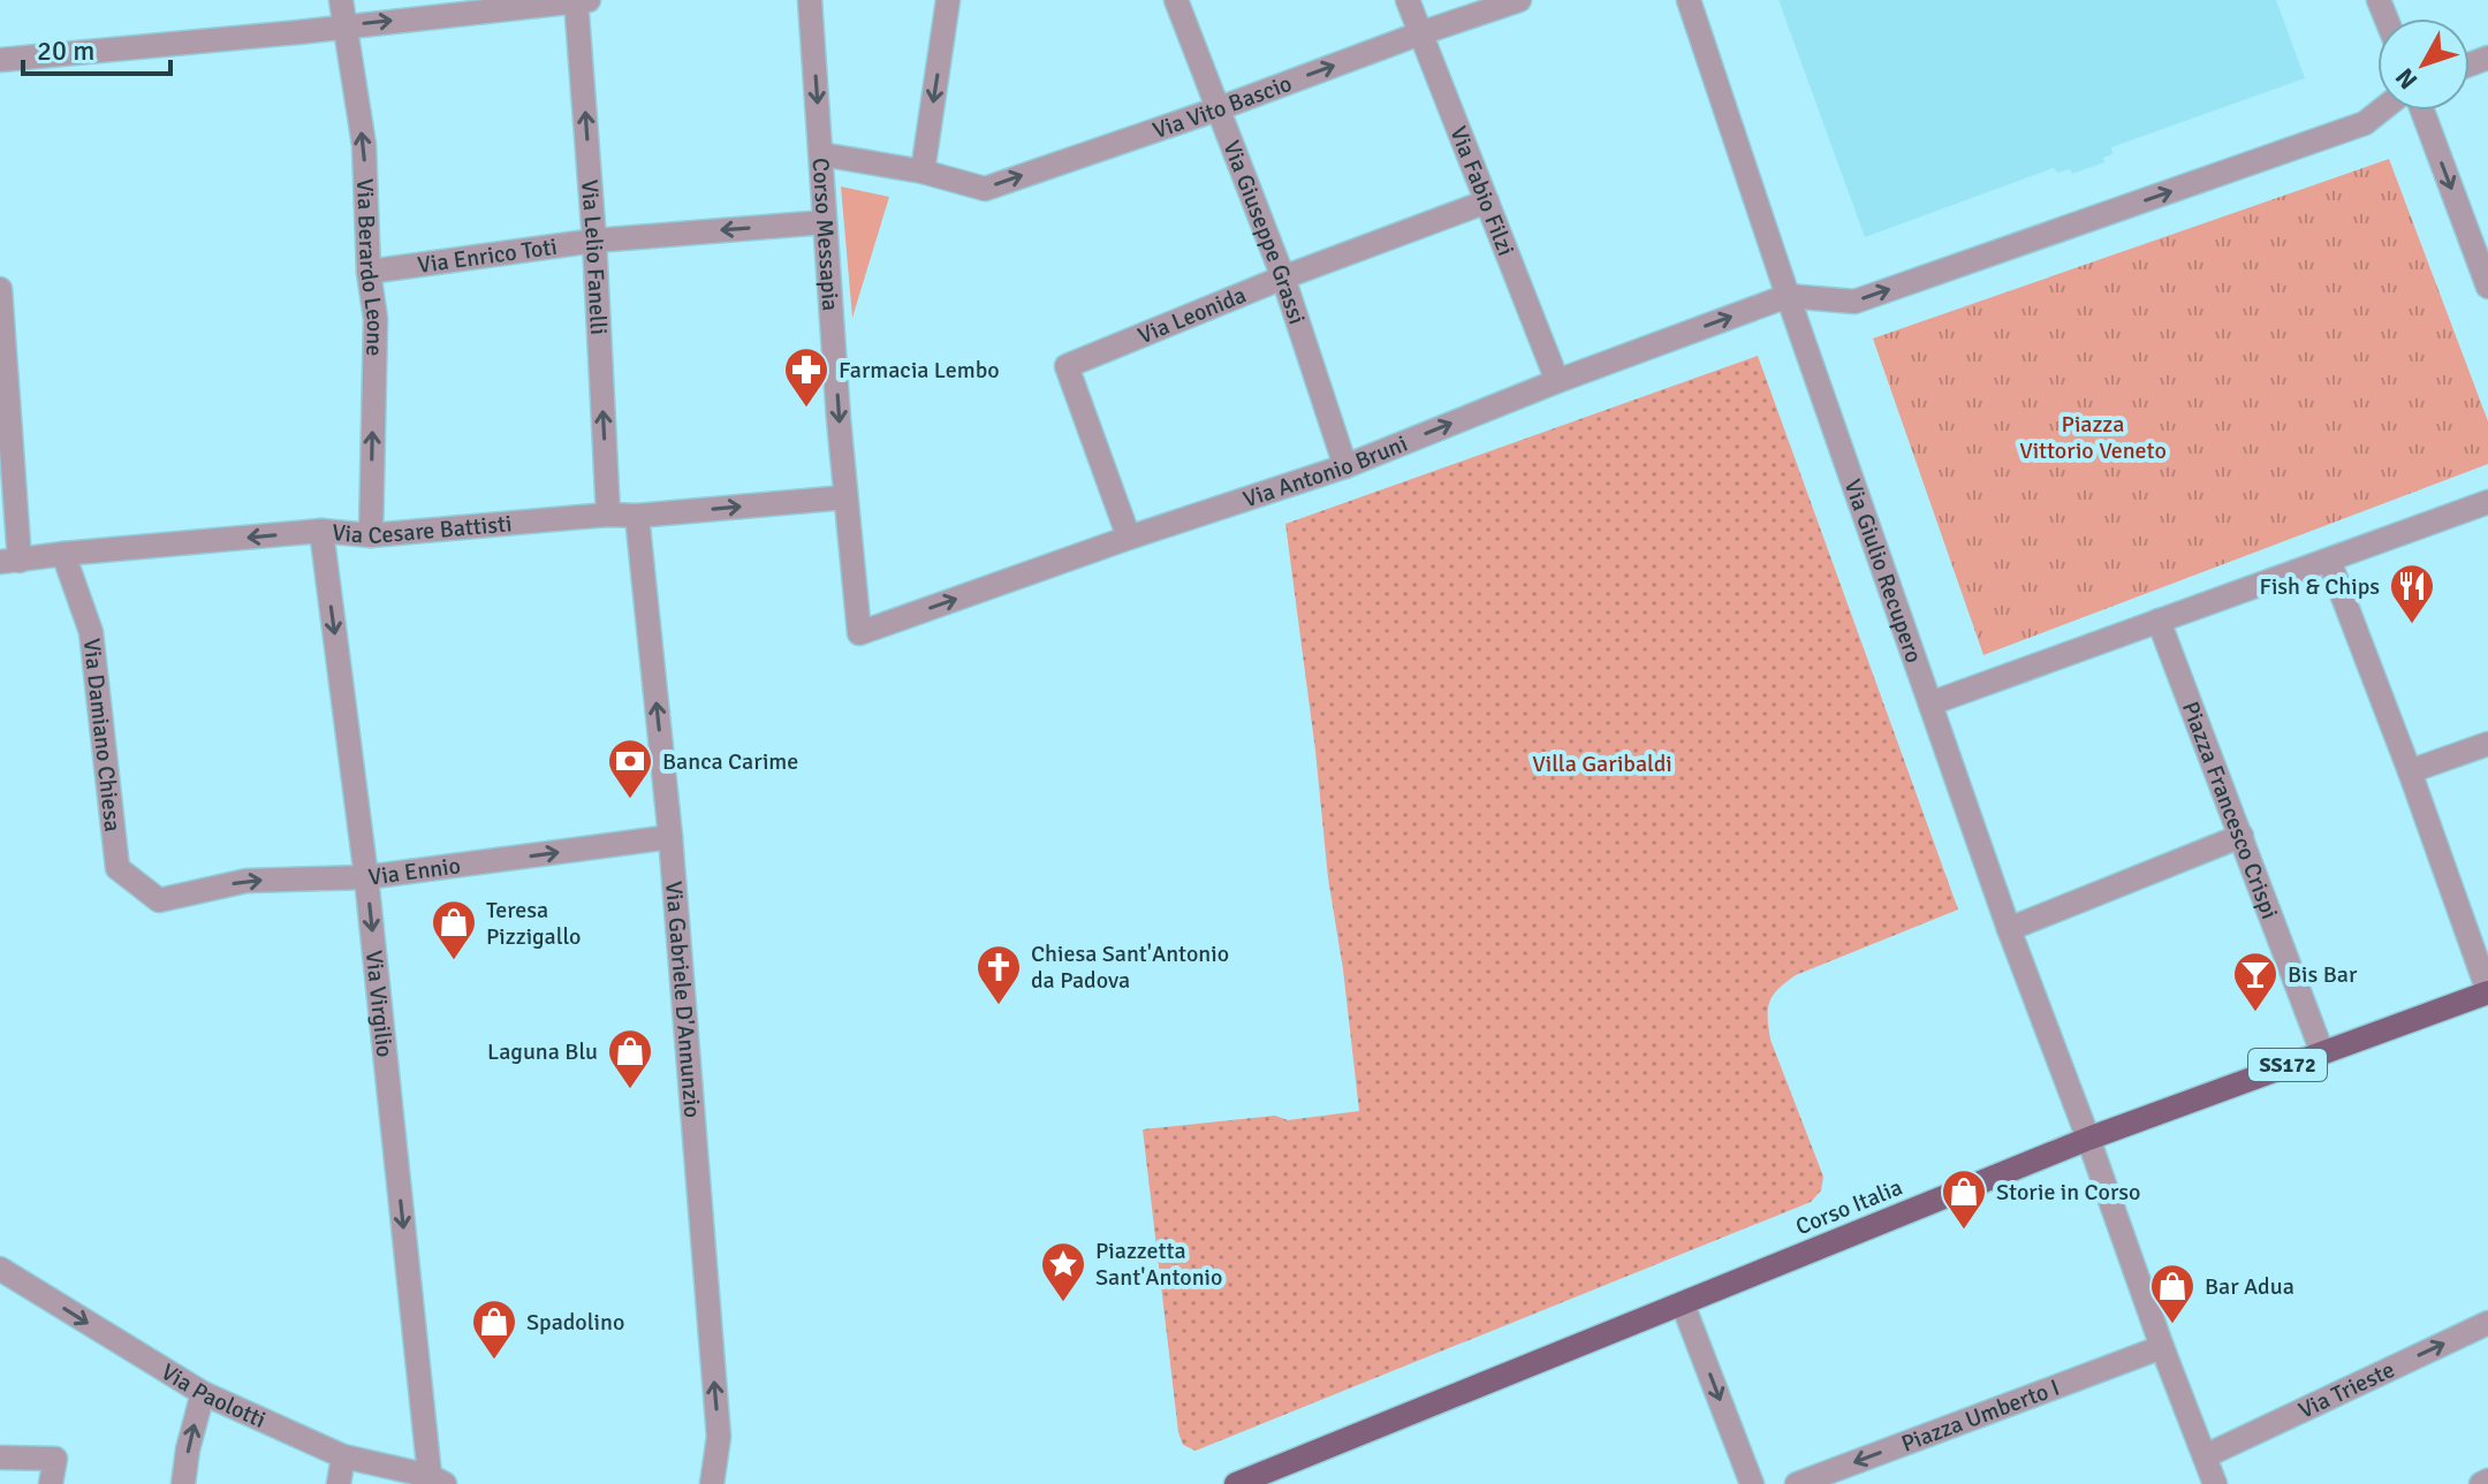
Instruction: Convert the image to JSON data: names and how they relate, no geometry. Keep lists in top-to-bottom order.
{
  "streets": {
    "main road": ["SS172", "Corso Italia"],
    "street": [
      "Via Vito Bascio",
      "Via Fabio Filzi",
      "Via Giuseppe Grassi",
      "Corso Messapia",
      "Via Enrico Toti",
      "Via Lelio Fanelli",
      "Via Berardo Leone",
      "Via Leonida",
      "Via Antonio Bruni",
      "Via Cesare Battisti",
      "Via Giulio Recupero",
      "Via Damiano Chiesa",
      "Piazza Francesco Crispi",
      "Via Ennio",
      "Via Gabriele D'Annunzio",
      "Via Virgilio",
      "Via Trieste",
      "Via Paolotti",
      "Piazza Umberto I"
    ]
  },
  "crossings": [
    ["Via Vito Bascio", "Via Fabio Filzi"],
    ["Via Vito Bascio", "Via Giuseppe Grassi"],
    ["Via Vito Bascio", "Corso Messapia"],
    ["Via Fabio Filzi", "Via Leonida"],
    ["Via Fabio Filzi", "Via Antonio Bruni"],
    ["Via Giuseppe Grassi", "Via Leonida"],
    ["Via Giuseppe Grassi", "Via Antonio Bruni"],
    ["Corso Messapia", "Via Enrico Toti"],
    ["Corso Messapia", "Via Antonio Bruni"],
    ["Corso Messapia", "Via Cesare Battisti"],
    ["Via Enrico Toti", "Via Lelio Fanelli"],
    ["Via Enrico Toti", "Via Berardo Leone"],
    ["Via Lelio Fanelli", "Via Cesare Battisti"],
    ["Via Berardo Leone", "Via Cesare Battisti"],
    ["Via Leonida", "Via Antonio Bruni"],
    ["Via Antonio Bruni", "Via Giulio Recupero"],
    ["Via Cesare Battisti", "Via Damiano Chiesa"],
    ["Via Cesare Battisti", "Via Gabriele D'Annunzio"],
    ["Via Cesare Battisti", "Via Virgilio"],
    ["Via Giulio Recupero", "Corso Italia"],
    ["Via Giulio Recupero", "Via Trieste"],
    ["Via Giulio Recupero", "Piazza Umberto I"],
    ["Via Damiano Chiesa", "Via Ennio"],
    ["Piazza Francesco Crispi", "Corso Italia"],
    ["Via Ennio", "Via Gabriele D'Annunzio"],
    ["Via Ennio", "Via Virgilio"],
    ["Via Virgilio", "Via Paolotti"]
  ],
  "one_way": [
    "Via Vito Bascio",
    "Via Enrico Toti",
    "Via Lelio Fanelli",
    "Via Berardo Leone",
    "Via Antonio Bruni",
    "Via Ennio",
    "Via Gabriele D'Annunzio",
    "Via Virgilio",
    "Via Trieste",
    "Via Paolotti",
    "Piazza Umberto I"
  ],
  "parks": ["Piazza Vittorio Veneto", "Villa Garibaldi"],
  "places": {
    "pharmacy": ["Farmacia Lembo"],
    "restaurant": ["Fish & Chips"],
    "bank": ["Banca Carime"],
    "shop": [
      "Teresa Pizzigallo",
      "Laguna Blu",
      "Storie in Corso",
      "Bar Adua",
      "Spadolino"
    ],
    "church": ["Chiesa Sant'Antonio da Padova"],
    "bar": ["Bis Bar"],
    "place": ["Piazzetta Sant'Antonio"]
  },
  "scale_bar": "20 m",
  "north": "bottom left"
}
